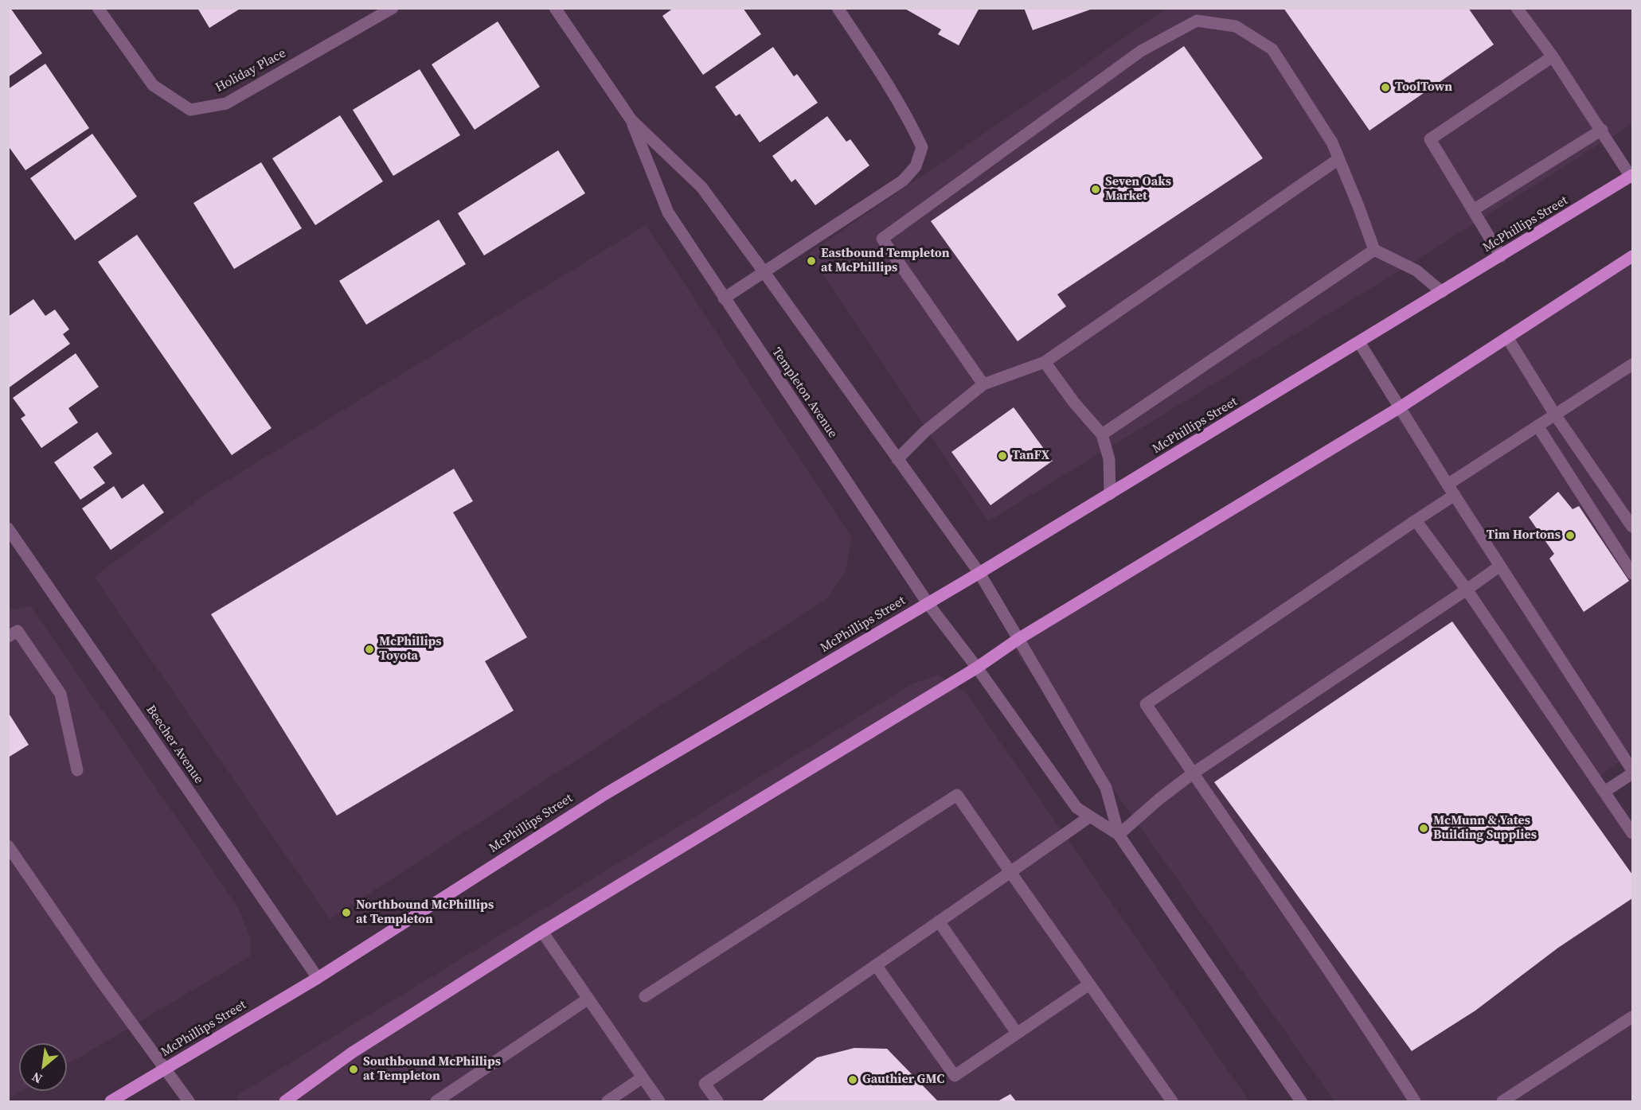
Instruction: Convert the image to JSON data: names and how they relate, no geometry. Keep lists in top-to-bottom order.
{
  "streets": {
    "main road": ["McPhillips Street"],
    "street": ["Holiday Place", "Templeton Avenue", "Beecher Avenue"]
  },
  "crossings": [
    ["McPhillips Street", "Templeton Avenue"],
    ["McPhillips Street", "Beecher Avenue"]
  ],
  "places": [
    "ToolTown",
    "Seven Oaks Market",
    "Eastbound Templeton at McPhillips",
    "TanFX",
    "Tim Hortons",
    "McPhillips Toyota",
    "McMunn & Yates Building Supplies",
    "Northbound McPhillips at Templeton",
    "Southbound McPhillips at Templeton",
    "Gauthier GMC"
  ],
  "north": "bottom left"
}
